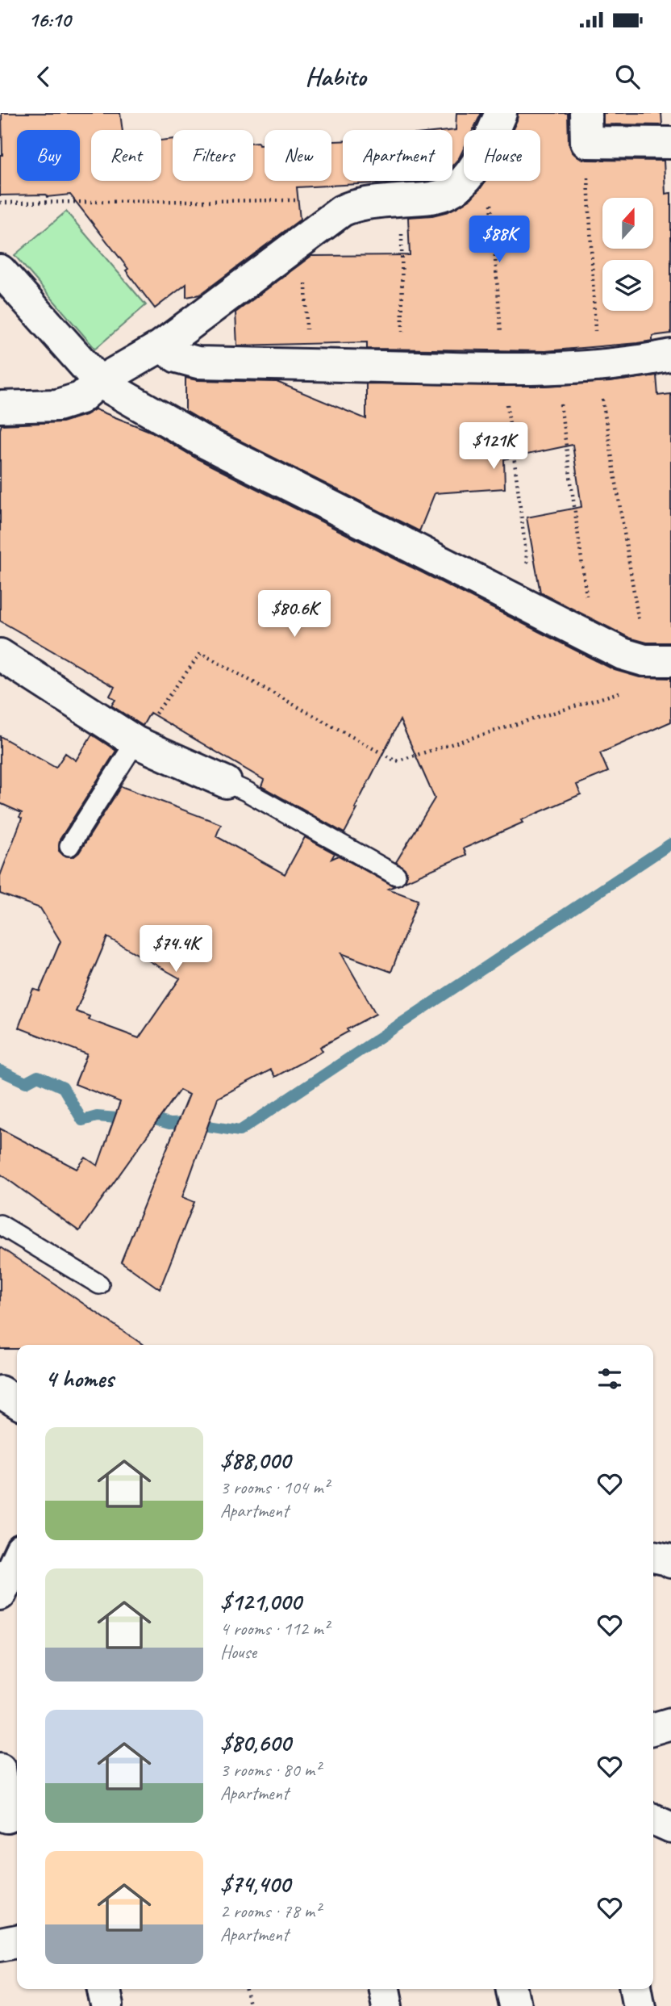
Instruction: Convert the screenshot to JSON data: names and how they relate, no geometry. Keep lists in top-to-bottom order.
{
  "north": "top",
  "page": {
    "status": "16:10",
    "header": "Habito",
    "chip": [
      "Buy",
      "Rent",
      "Filters",
      "New",
      "Apartment",
      "House"
    ],
    "price": [
      "$88K",
      "$121K",
      "$80.6K",
      "$74.4K"
    ],
    "heading": "4 homes",
    "list": [
      {
        "name": "$88,000",
        "note": "3 rooms · 104 m² · Apartment"
      },
      {
        "name": "$121,000",
        "note": "4 rooms · 112 m² · House"
      },
      {
        "name": "$80,600",
        "note": "3 rooms · 80 m² · Apartment"
      },
      {
        "name": "$74,400",
        "note": "2 rooms · 78 m² · Apartment"
      }
    ]
  }
}
